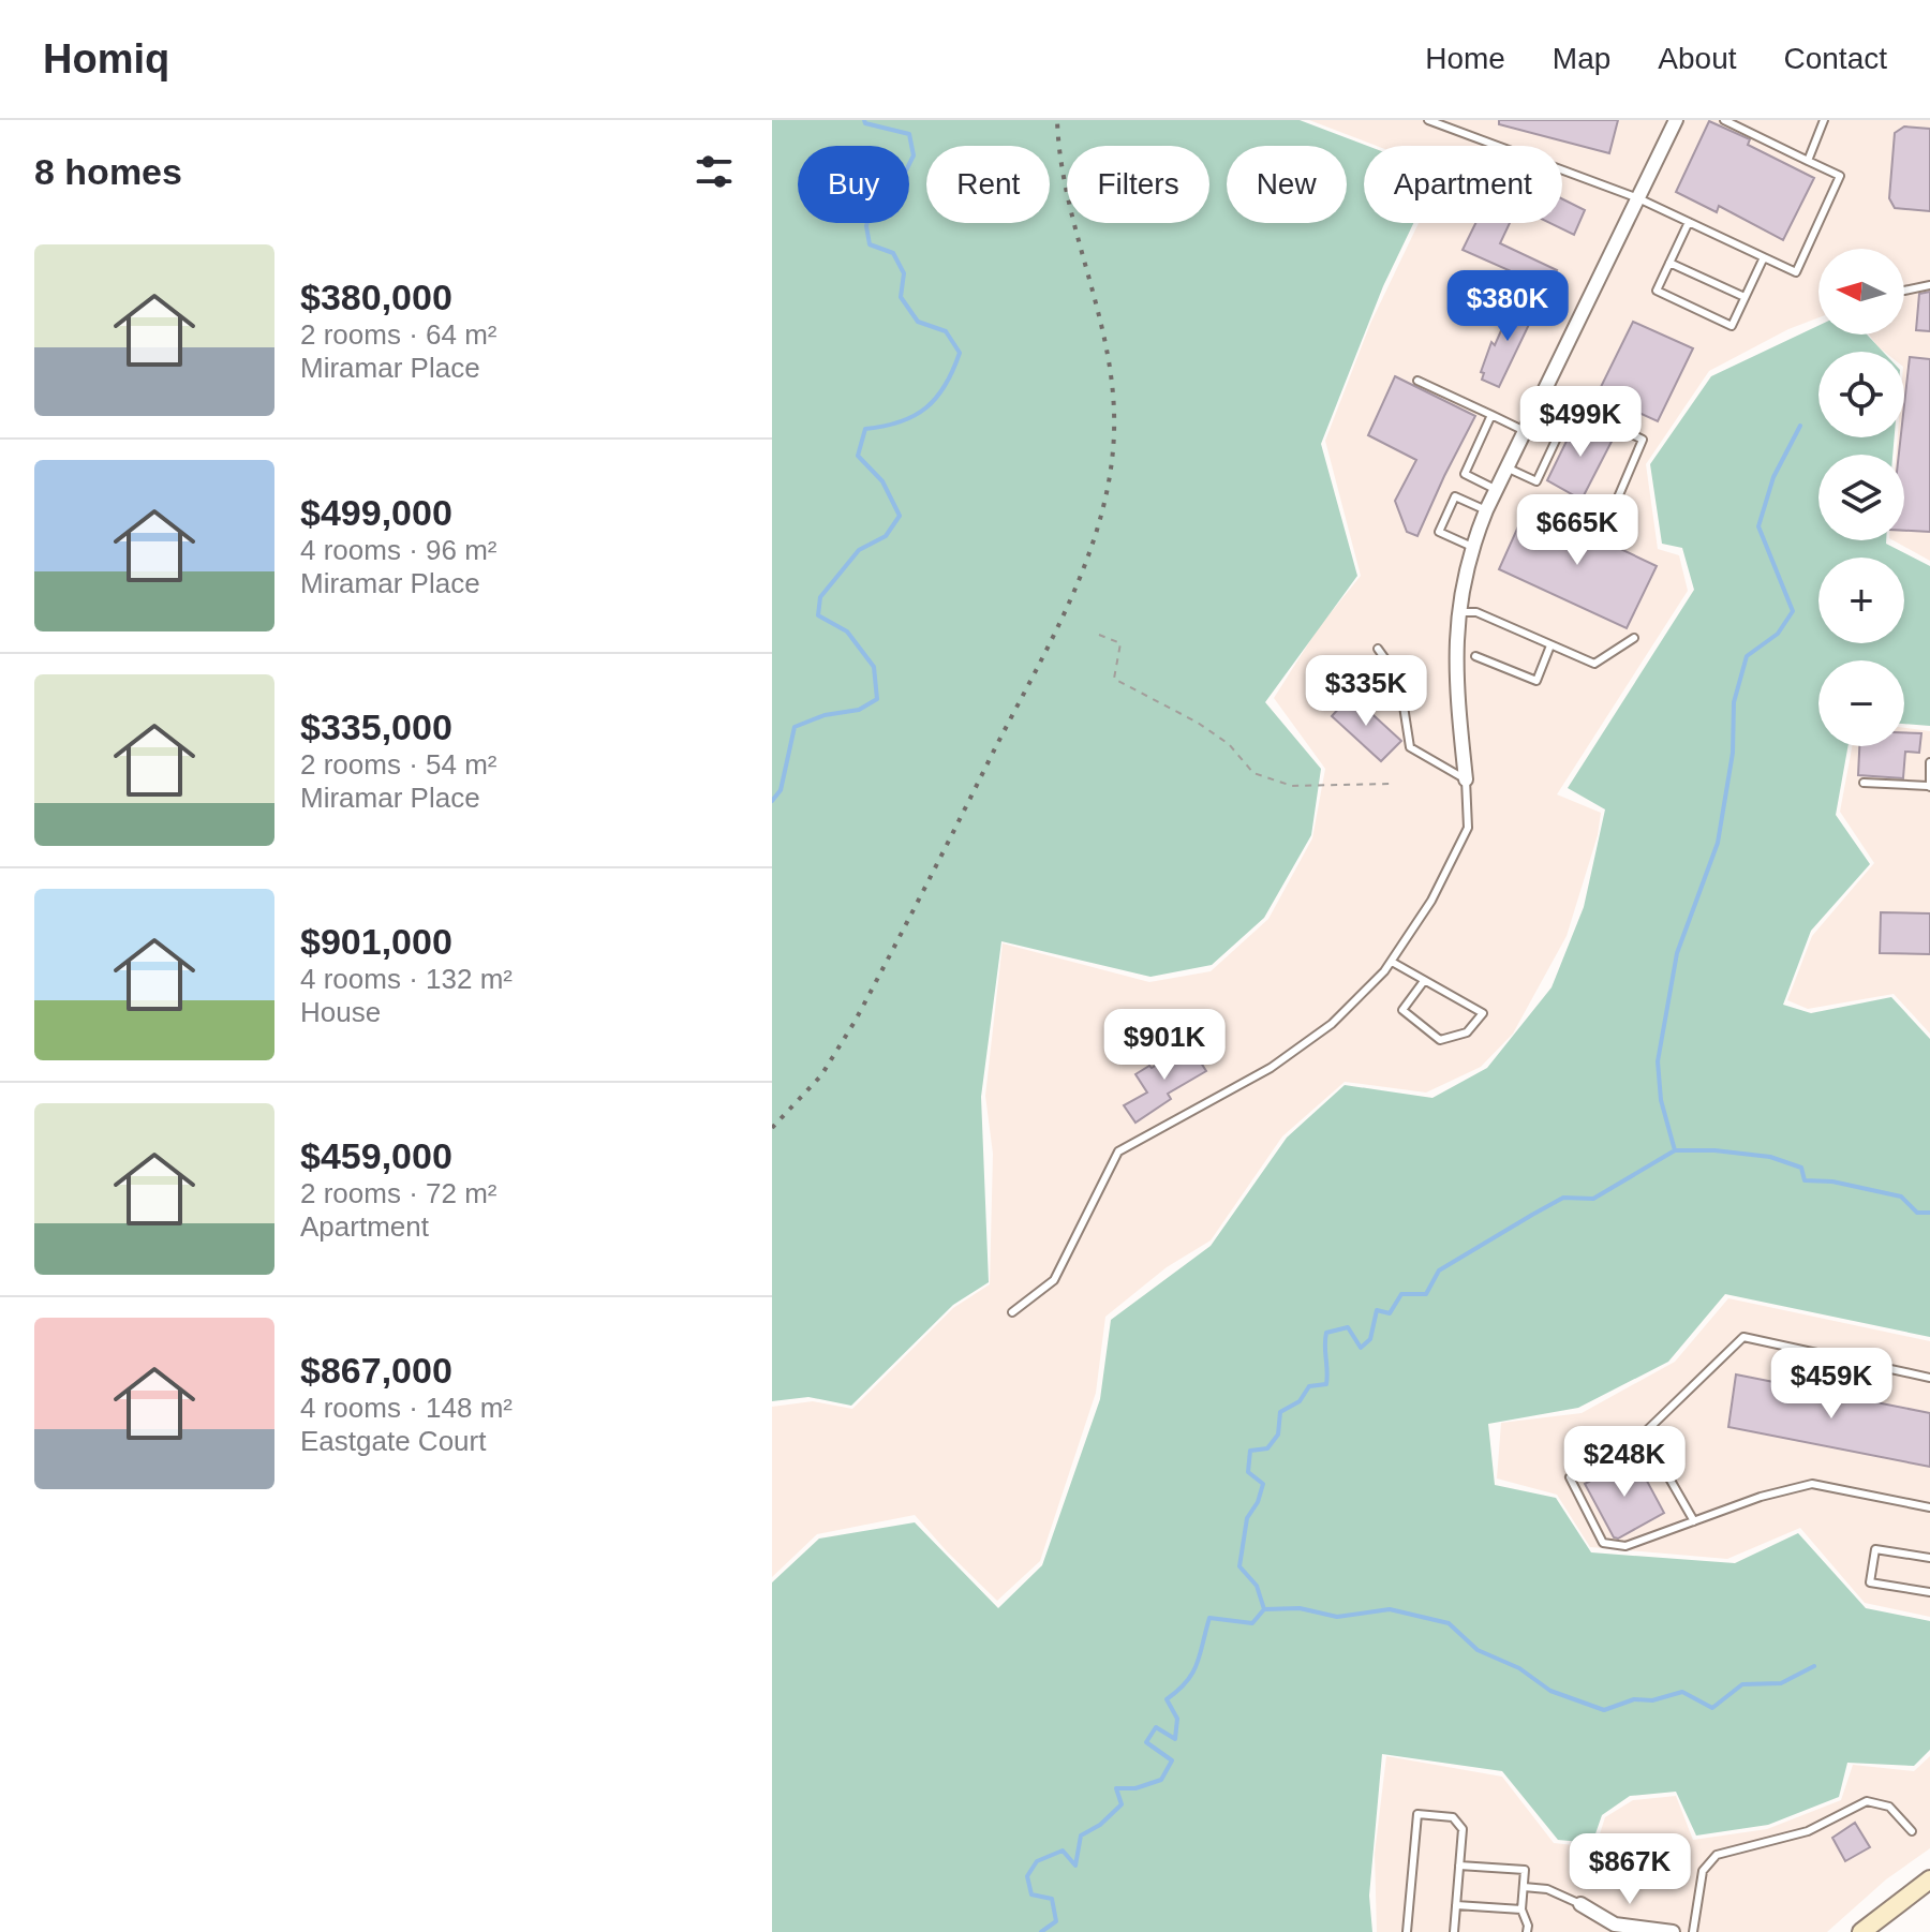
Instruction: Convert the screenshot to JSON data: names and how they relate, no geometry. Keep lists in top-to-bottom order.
{
  "north": "left",
  "page": {
    "header": "Homiq",
    "nav": [
      "Home",
      "Map",
      "About",
      "Contact"
    ],
    "heading": "8 homes",
    "chip": [
      "Buy",
      "Rent",
      "Filters",
      "New",
      "Apartment"
    ],
    "list": [
      {
        "name": "$380,000",
        "note": "2 rooms · 64 m² · Miramar Place"
      },
      {
        "name": "$499,000",
        "note": "4 rooms · 96 m² · Miramar Place"
      },
      {
        "name": "$335,000",
        "note": "2 rooms · 54 m² · Miramar Place"
      },
      {
        "name": "$901,000",
        "note": "4 rooms · 132 m² · House"
      },
      {
        "name": "$459,000",
        "note": "2 rooms · 72 m² · Apartment"
      },
      {
        "name": "$867,000",
        "note": "4 rooms · 148 m² · Eastgate Court"
      }
    ],
    "map_buttons": ["+", "−"],
    "price": [
      "$380K",
      "$499K",
      "$665K",
      "$335K",
      "$901K",
      "$459K",
      "$248K",
      "$867K"
    ]
  }
}
